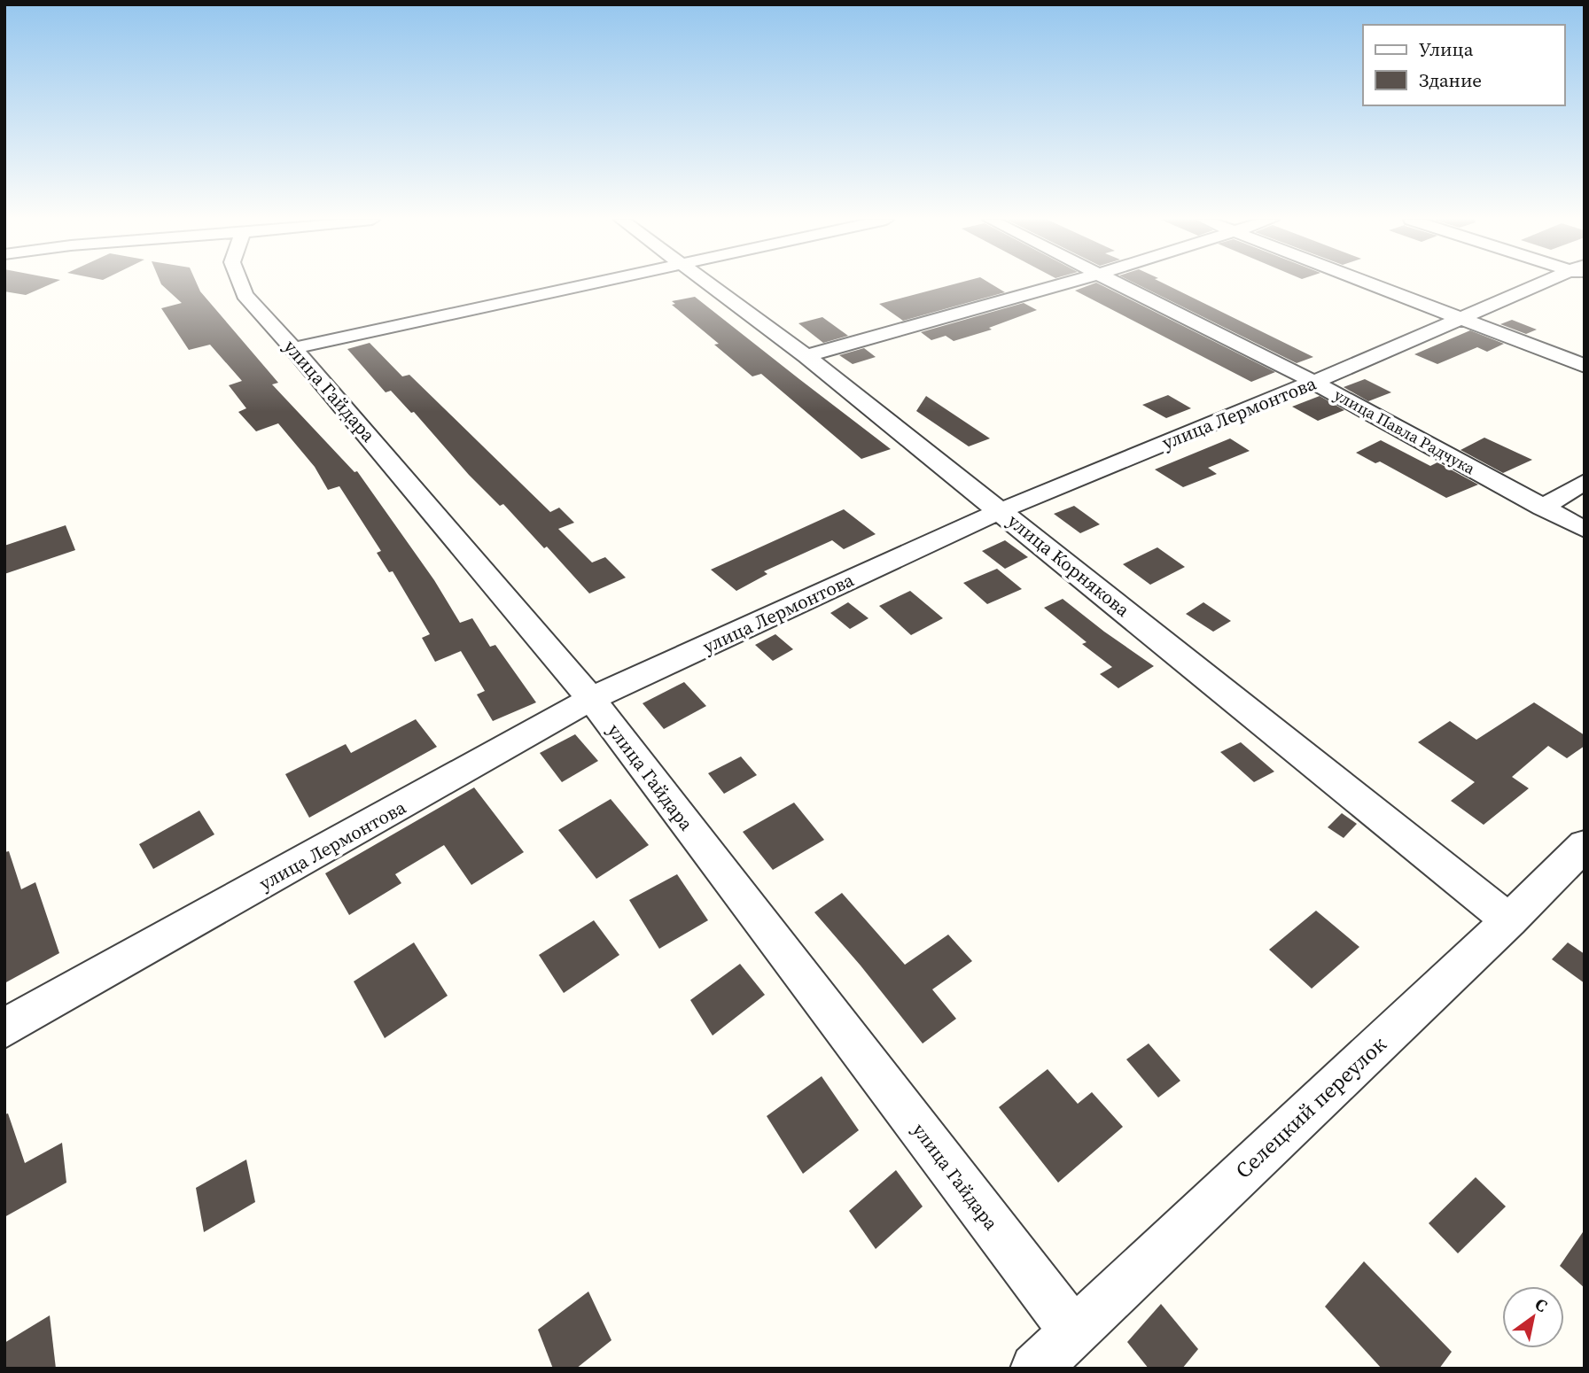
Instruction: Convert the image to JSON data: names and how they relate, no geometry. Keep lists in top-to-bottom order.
{
  "streets": {
    "street": [
      "улица Гайдара",
      "улица Лермонтова",
      "улица Павла Радчука",
      "улица Корнякова",
      "Селецкий переулок"
    ]
  },
  "crossings": [
    ["улица Гайдара", "улица Лермонтова"],
    ["улица Гайдара", "Селецкий переулок"],
    ["улица Лермонтова", "улица Павла Радчука"],
    ["улица Лермонтова", "улица Корнякова"],
    ["улица Корнякова", "Селецкий переулок"]
  ],
  "legend": ["Улица", "Здание"],
  "north": "top right"
}
